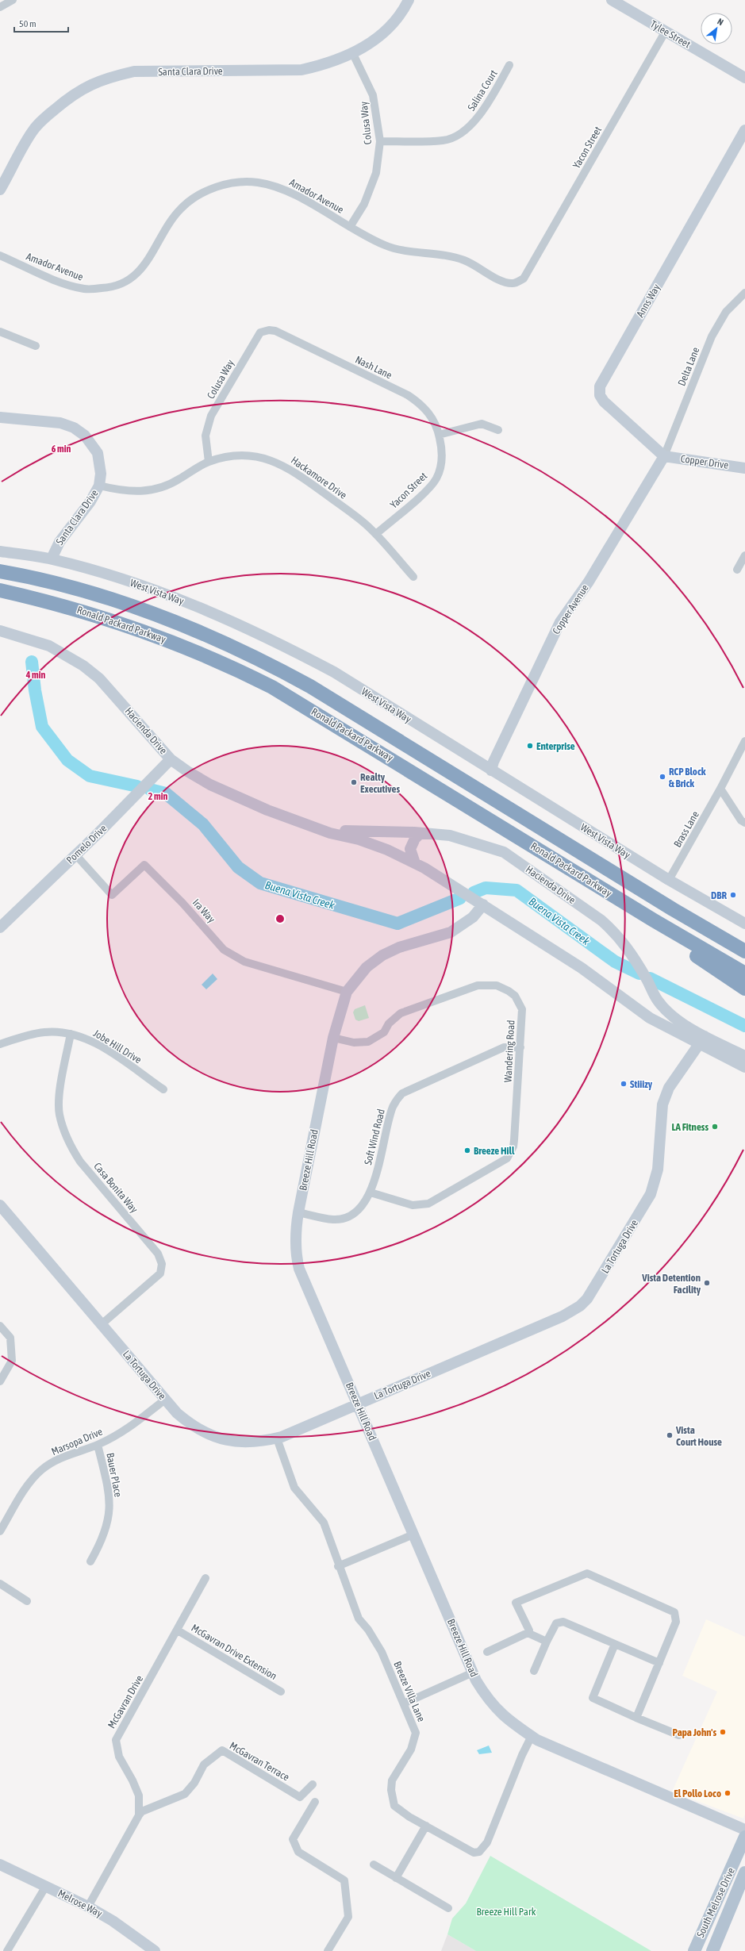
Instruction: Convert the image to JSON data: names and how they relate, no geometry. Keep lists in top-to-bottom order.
{
  "streets": {
    "highway": ["Ronald Packard Parkway"],
    "main road": ["South Melrose Drive"],
    "street": [
      "Tylee Street",
      "Santa Clara Drive",
      "Salina Court",
      "Colusa Way",
      "Yacon Street",
      "Amador Avenue",
      "Anns Way",
      "Delta Lane",
      "Nash Lane",
      "Copper Drive",
      "Hackamore Drive",
      "West Vista Way",
      "Copper Avenue",
      "Hacienda Drive",
      "Brass Lane",
      "Pomelo Drive",
      "Ira Way",
      "Jobe Hill Drive",
      "Wandering Road",
      "Soft Wind Road",
      "Breeze Hill Road",
      "Casa Bonita Way",
      "La Tortuga Drive",
      "Marsopa Drive",
      "Bauer Place",
      "McGavran Drive Extension",
      "Breeze Villa Lane",
      "McGavran Drive",
      "McGavran Terrace",
      "Melrose Way"
    ]
  },
  "crossings": [
    ["Tylee Street", "Yacon Street"],
    ["Santa Clara Drive", "Colusa Way"],
    ["Santa Clara Drive", "Hackamore Drive"],
    ["Santa Clara Drive", "West Vista Way"],
    ["Salina Court", "Colusa Way"],
    ["Colusa Way", "Amador Avenue"],
    ["Colusa Way", "Nash Lane"],
    ["Colusa Way", "Hackamore Drive"],
    ["Yacon Street", "Amador Avenue"],
    ["Yacon Street", "Nash Lane"],
    ["Yacon Street", "Hackamore Drive"],
    ["Anns Way", "Delta Lane"],
    ["Anns Way", "Copper Drive"],
    ["Anns Way", "Copper Avenue"],
    ["Delta Lane", "Copper Drive"],
    ["Delta Lane", "Copper Avenue"],
    ["Copper Drive", "Copper Avenue"],
    ["West Vista Way", "Copper Avenue"],
    ["West Vista Way", "Brass Lane"],
    ["Hacienda Drive", "Pomelo Drive"],
    ["Hacienda Drive", "Breeze Hill Road"],
    ["Hacienda Drive", "La Tortuga Drive"],
    ["Pomelo Drive", "Ira Way"],
    ["Ira Way", "Breeze Hill Road"],
    ["Jobe Hill Drive", "Casa Bonita Way"],
    ["Wandering Road", "Soft Wind Road"],
    ["Wandering Road", "Breeze Hill Road"],
    ["Soft Wind Road", "Breeze Hill Road"],
    ["Breeze Hill Road", "La Tortuga Drive"],
    ["Breeze Hill Road", "Breeze Villa Lane"],
    ["Casa Bonita Way", "La Tortuga Drive"],
    ["La Tortuga Drive", "Marsopa Drive"],
    ["La Tortuga Drive", "Breeze Villa Lane"],
    ["Marsopa Drive", "Bauer Place"],
    ["McGavran Drive Extension", "McGavran Drive"],
    ["McGavran Drive", "McGavran Terrace"],
    ["McGavran Drive", "Melrose Way"]
  ],
  "water": ["Buena Vista Creek"],
  "parks": ["Breeze Hill Park"],
  "places": [
    "Enterprise",
    "RCP Block & Brick",
    "Realty Executives",
    "DBR",
    "Stiiizy",
    "LA Fitness",
    "Breeze Hill",
    "Vista Detention Facility",
    "Vista Court House",
    "Papa John's",
    "El Pollo Loco"
  ],
  "scale_bar": "50 m",
  "north": "top right",
  "rings": ["6 min", "4 min", "2 min"]
}
